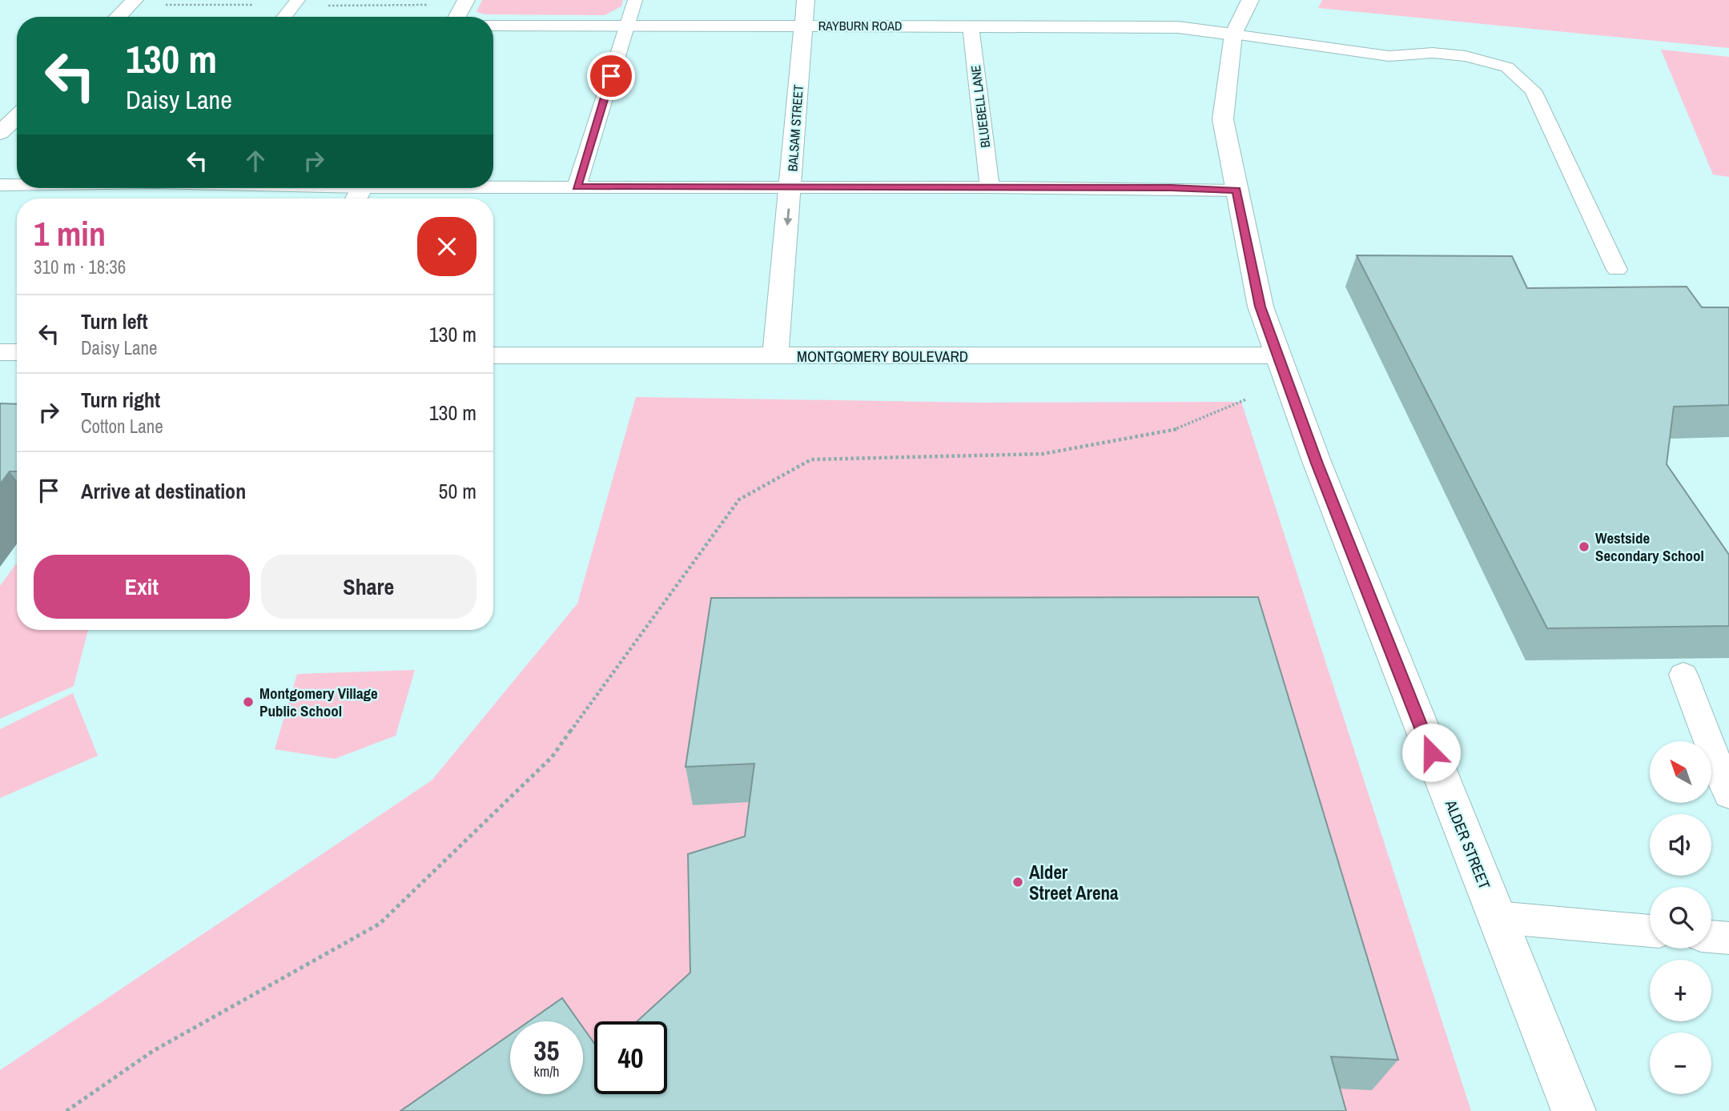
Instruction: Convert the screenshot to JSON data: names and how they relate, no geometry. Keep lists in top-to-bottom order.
{
  "streets": {
    "street": [
      "RAYBURN ROAD",
      "BALSAM STREET",
      "MONTGOMERY BOULEVARD",
      "ALDER STREET"
    ],
    "lane": ["BLUEBELL LANE"]
  },
  "crossings": [
    ["RAYBURN ROAD", "BLUEBELL LANE"],
    ["RAYBURN ROAD", "BALSAM STREET"],
    ["RAYBURN ROAD", "ALDER STREET"],
    ["BALSAM STREET", "MONTGOMERY BOULEVARD"],
    ["MONTGOMERY BOULEVARD", "ALDER STREET"]
  ],
  "one_way": ["BALSAM STREET"],
  "places": ["Westside Secondary School", "Montgomery Village Public School", "Alder Street Arena"],
  "north": "top left",
  "page": {
    "turn": ["130 m", "Daisy Lane"],
    "heading": ["1 min", "310 m · 18:36"],
    "list": [
      {
        "name": "Turn left",
        "note": "Daisy Lane",
        "value": "130 m"
      },
      {
        "name": "Turn right",
        "note": "Cotton Lane",
        "value": "130 m"
      },
      {
        "name": "Arrive at destination",
        "value": "50 m"
      }
    ],
    "buttons": ["Exit", "Share"],
    "map_buttons": ["+", "−"],
    "speed": "35 km/h",
    "limit": "40"
  }
}
